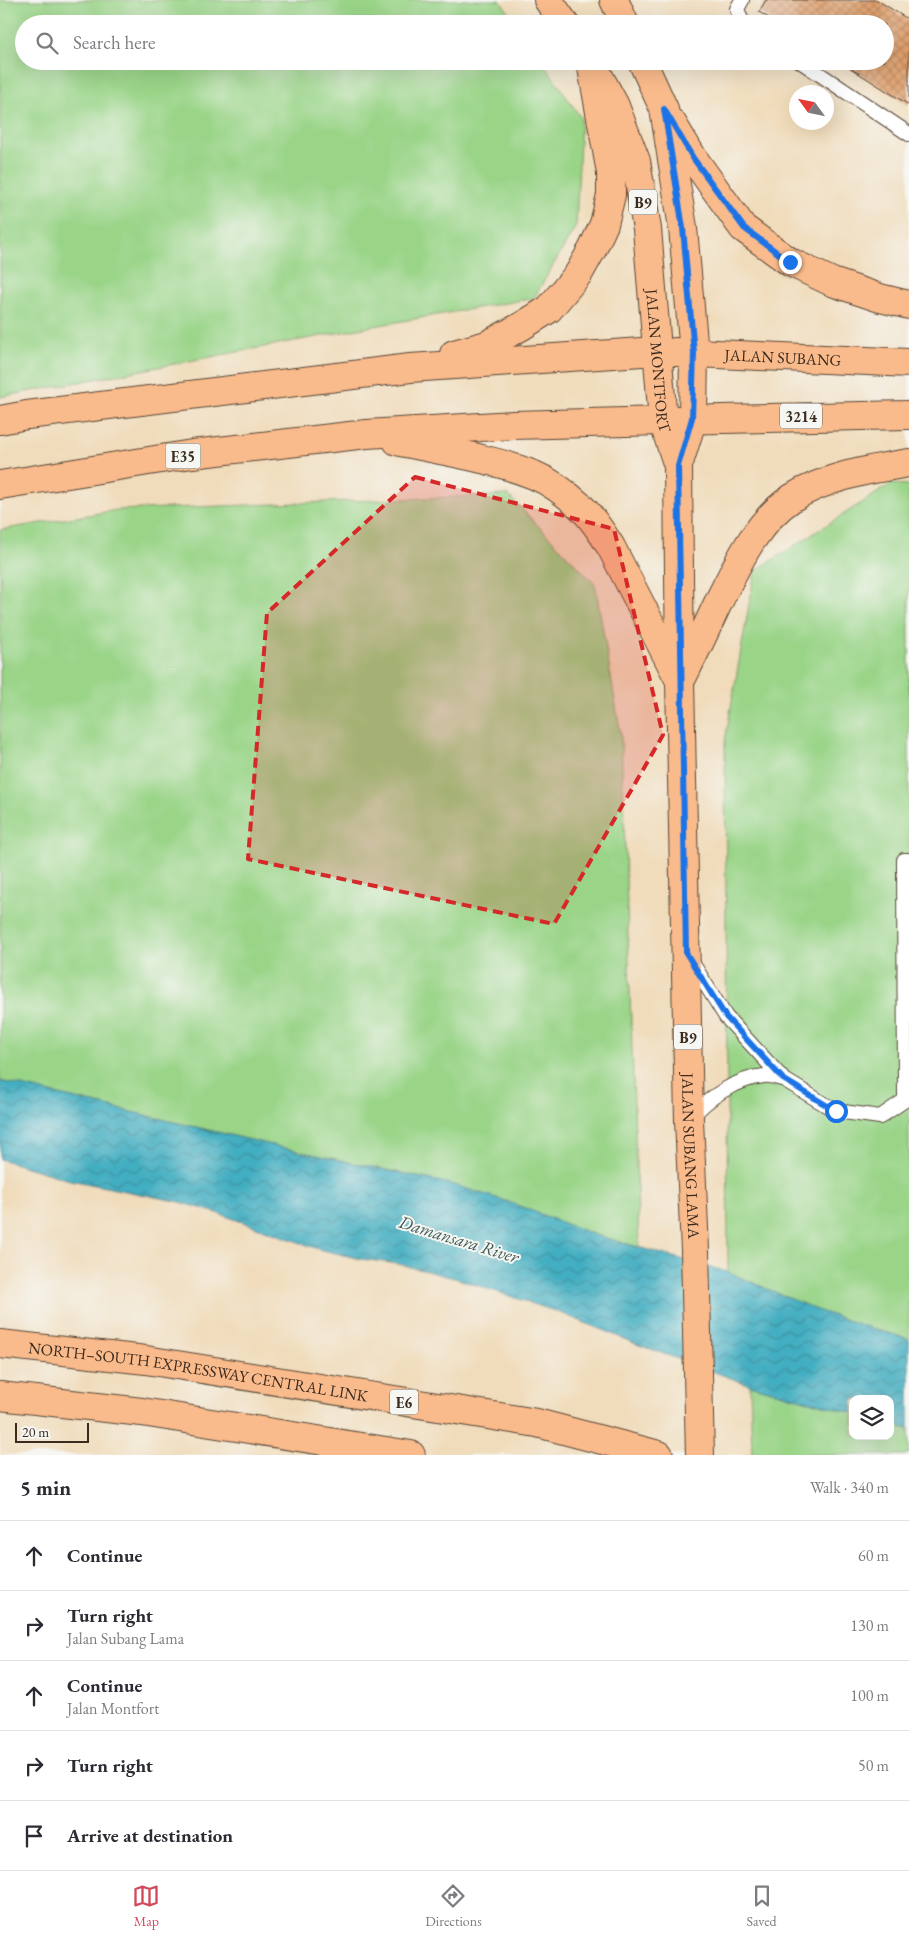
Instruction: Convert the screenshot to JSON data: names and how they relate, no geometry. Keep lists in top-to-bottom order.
{
  "streets": {
    "main road": [
      "B9",
      "JALAN SUBANG",
      "JALAN MONTFORT",
      "3214",
      "E35",
      "JALAN SUBANG LAMA",
      "NORTH–SOUTH EXPRESSWAY CENTRAL LINK",
      "E6"
    ]
  },
  "crossings": [
    ["JALAN SUBANG", "JALAN MONTFORT"],
    ["JALAN MONTFORT", "3214"],
    ["JALAN MONTFORT", "JALAN SUBANG LAMA"]
  ],
  "water": ["Damansara River"],
  "scale_bar": "20 m",
  "north": "top left",
  "page": {
    "search": "Search here",
    "scale": "20 m",
    "heading": ["5 min", "Walk · 340 m"],
    "list": [
      ["Continue", "60 m"],
      ["Turn right", "Jalan Subang Lama", "130 m"],
      ["Continue", "Jalan Montfort", "100 m"],
      ["Turn right", "50 m"],
      "Arrive at destination"
    ],
    "nav": ["Map", "Directions", "Saved"]
  }
}
